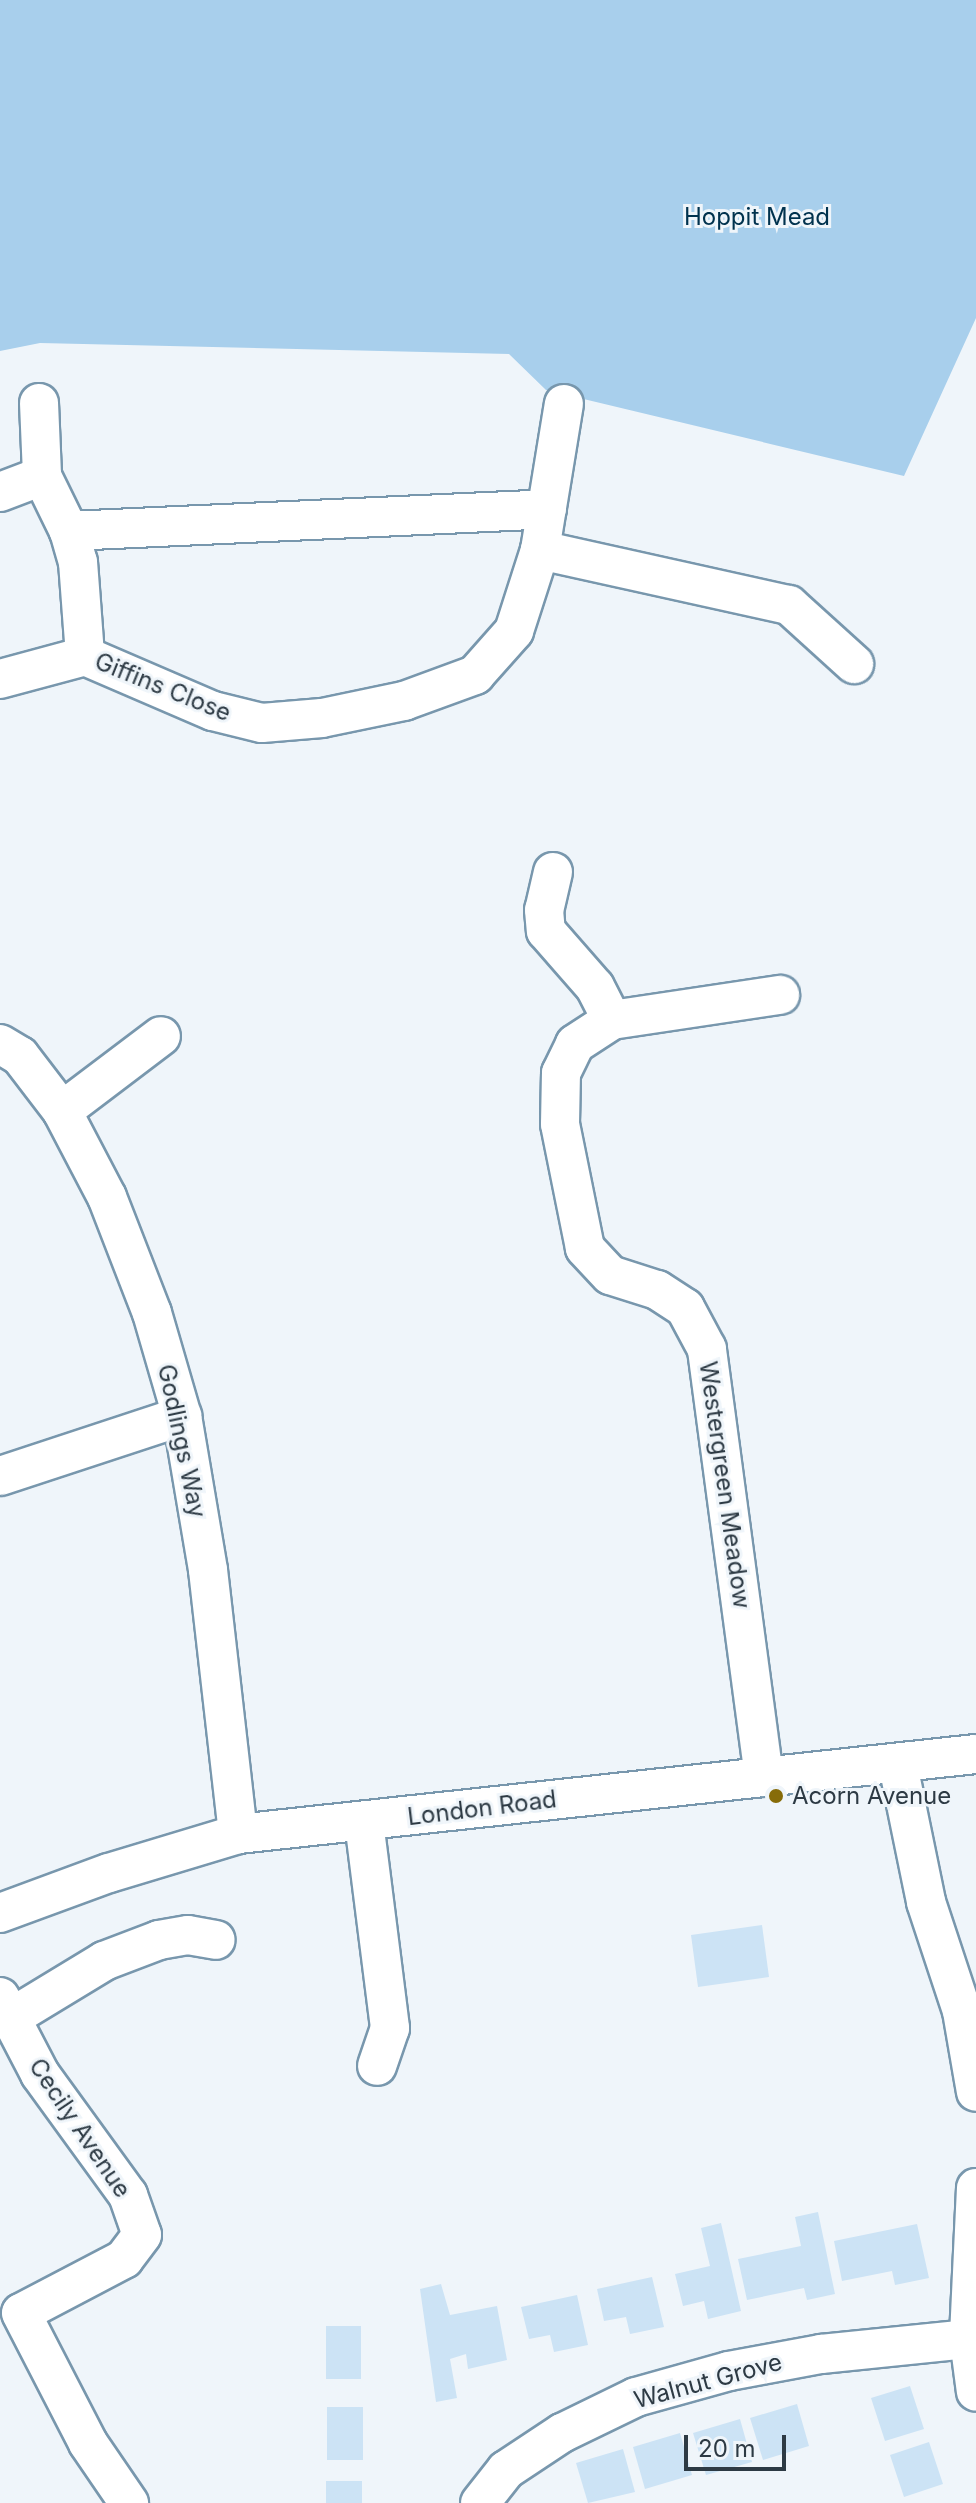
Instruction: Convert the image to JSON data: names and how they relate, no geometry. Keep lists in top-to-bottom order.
{
  "streets": {
    "street": [
      "Giffins Close",
      "Godlings Way",
      "Westergreen Meadow",
      "London Road",
      "Cecily Avenue",
      "Walnut Grove"
    ]
  },
  "crossings": [
    ["Godlings Way", "London Road"],
    ["Westergreen Meadow", "London Road"]
  ],
  "parks": ["Hoppit Mead"],
  "places": ["Acorn Avenue"],
  "scale_bar": "20 m"
}
